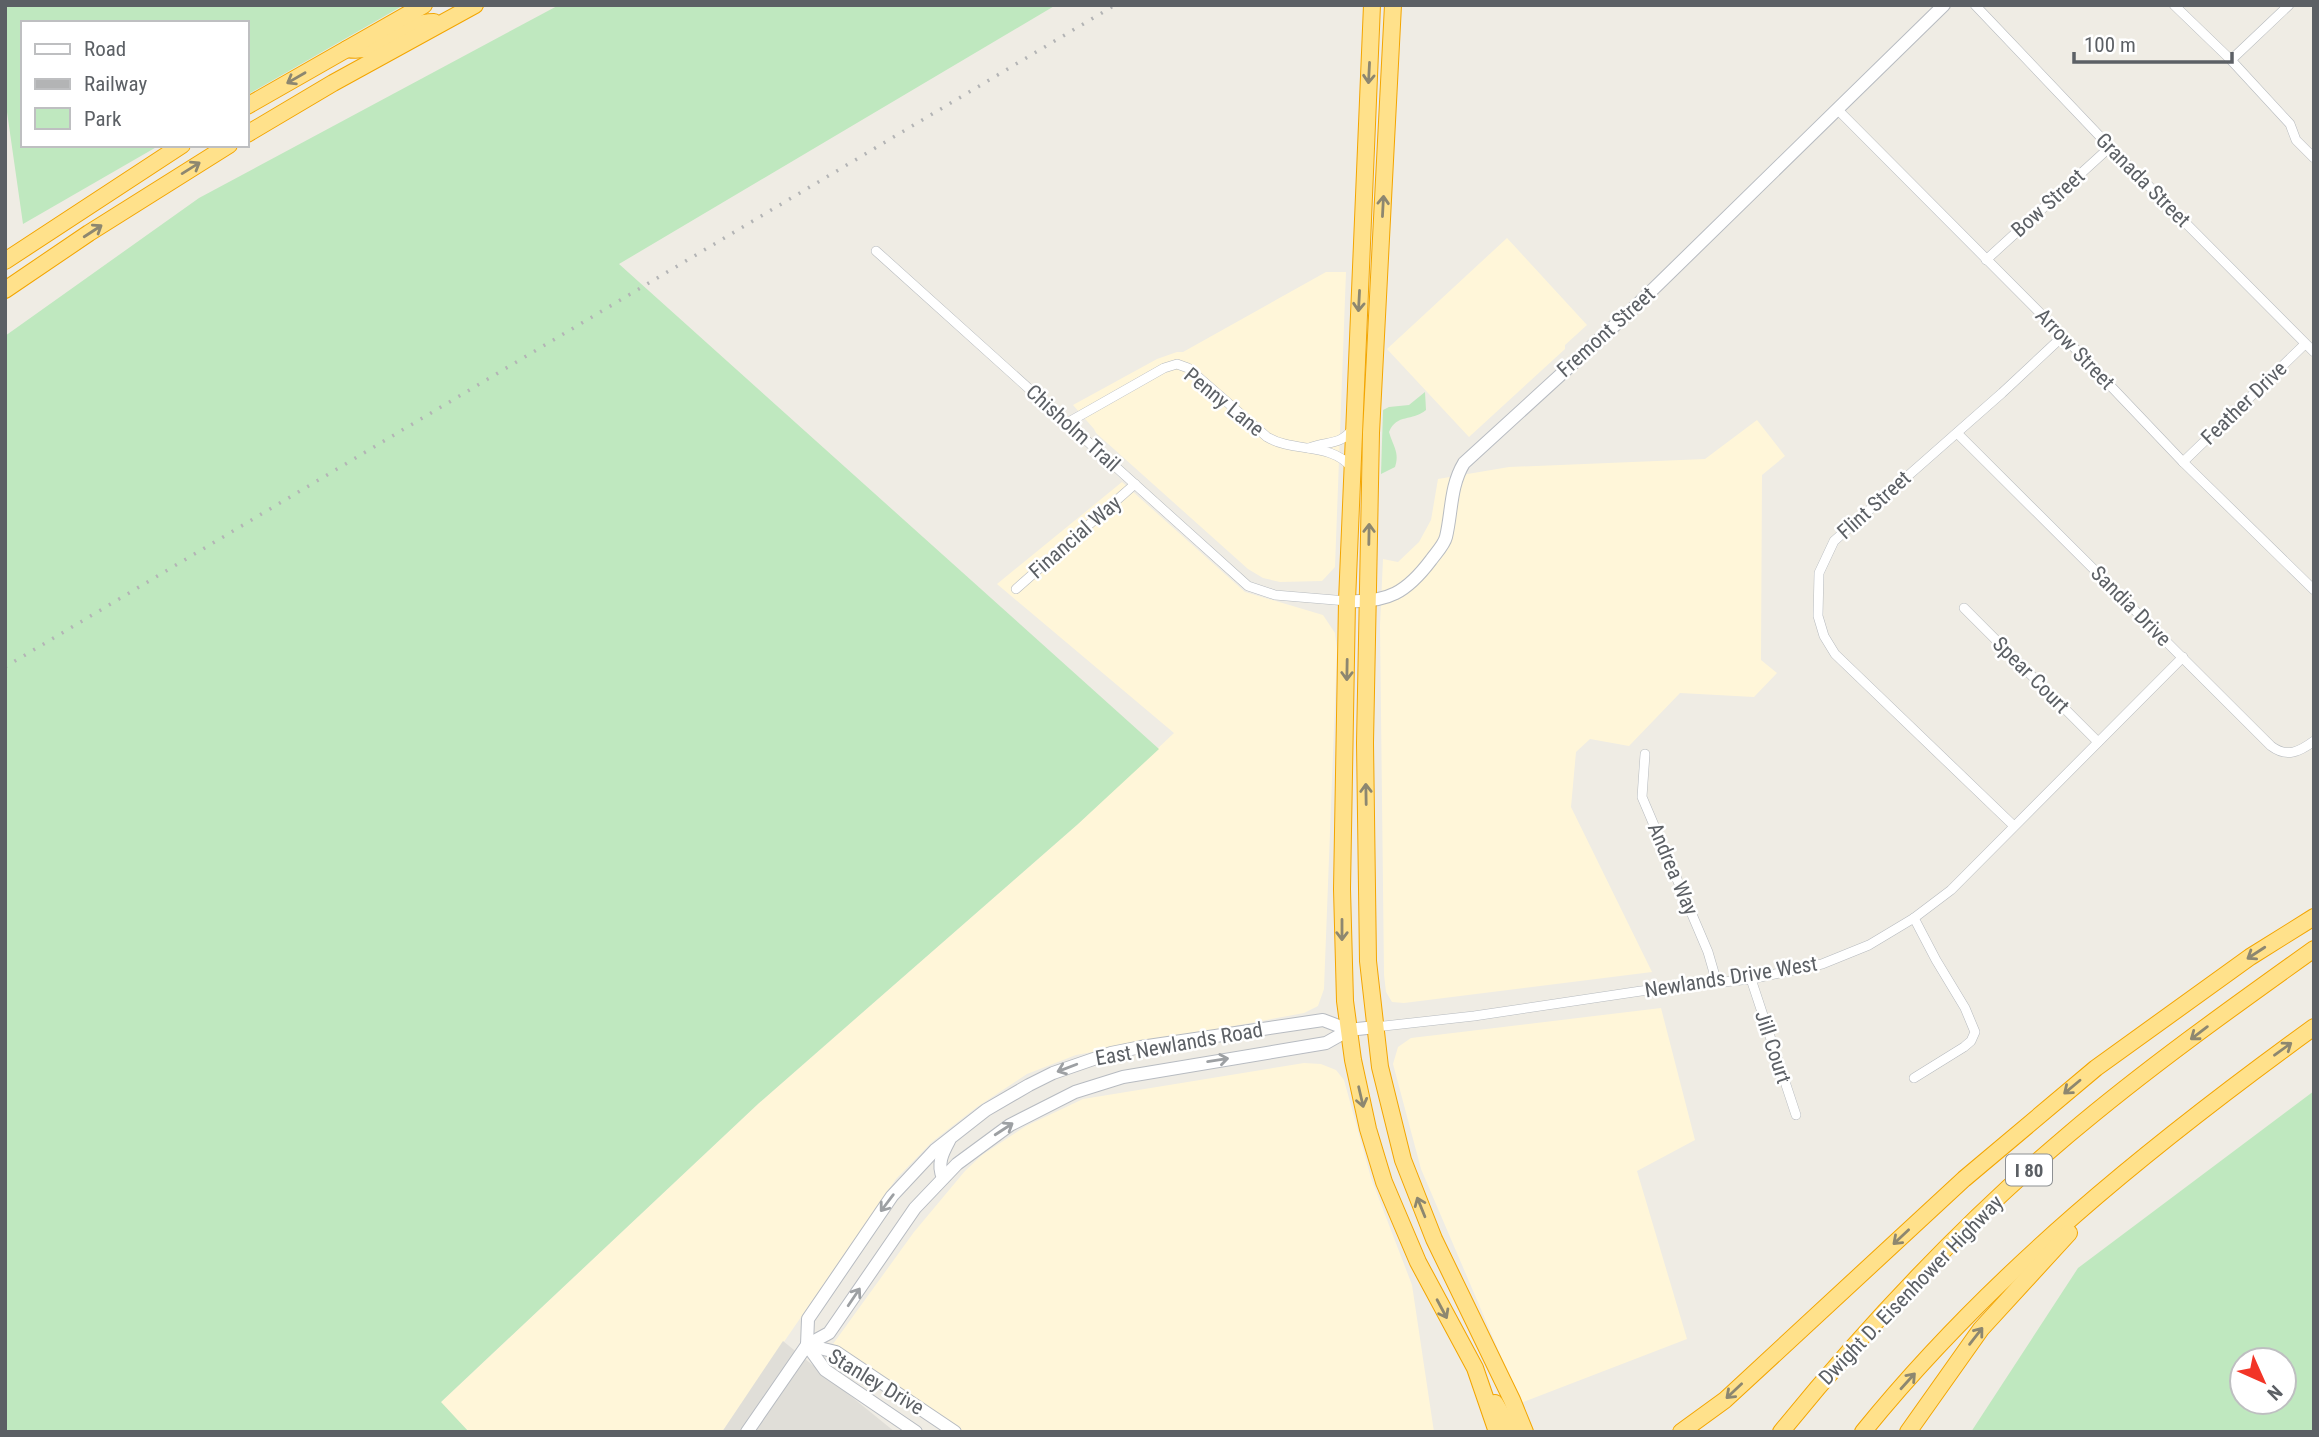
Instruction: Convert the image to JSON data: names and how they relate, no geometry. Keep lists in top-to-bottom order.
{
  "streets": {
    "highway": ["I 80", "Dwight D. Eisenhower Highway"],
    "street": [
      "Granada Street",
      "Bow Street",
      "Fremont Street",
      "Arrow Street",
      "Penny Lane",
      "Feather Drive",
      "Chisholm Trail",
      "Flint Street",
      "Financial Way",
      "Sandia Drive",
      "Spear Court",
      "Andrea Way",
      "Newlands Drive West",
      "East Newlands Road",
      "Jill Court",
      "Stanley Drive"
    ]
  },
  "crossings": [
    ["Granada Street", "Bow Street"],
    ["Granada Street", "Feather Drive"],
    ["Bow Street", "Arrow Street"],
    ["Fremont Street", "Arrow Street"],
    ["Fremont Street", "Chisholm Trail"],
    ["Arrow Street", "Feather Drive"],
    ["Arrow Street", "Flint Street"],
    ["Penny Lane", "Chisholm Trail"],
    ["Chisholm Trail", "Financial Way"],
    ["Flint Street", "Sandia Drive"],
    ["Flint Street", "Newlands Drive West"],
    ["Sandia Drive", "Newlands Drive West"],
    ["Spear Court", "Newlands Drive West"],
    ["Andrea Way", "Newlands Drive West"],
    ["Newlands Drive West", "East Newlands Road"],
    ["Newlands Drive West", "Jill Court"],
    ["East Newlands Road", "Stanley Drive"]
  ],
  "legend": ["Road", "Railway", "Park"],
  "scale_bar": "100 m",
  "north": "bottom right"
}
